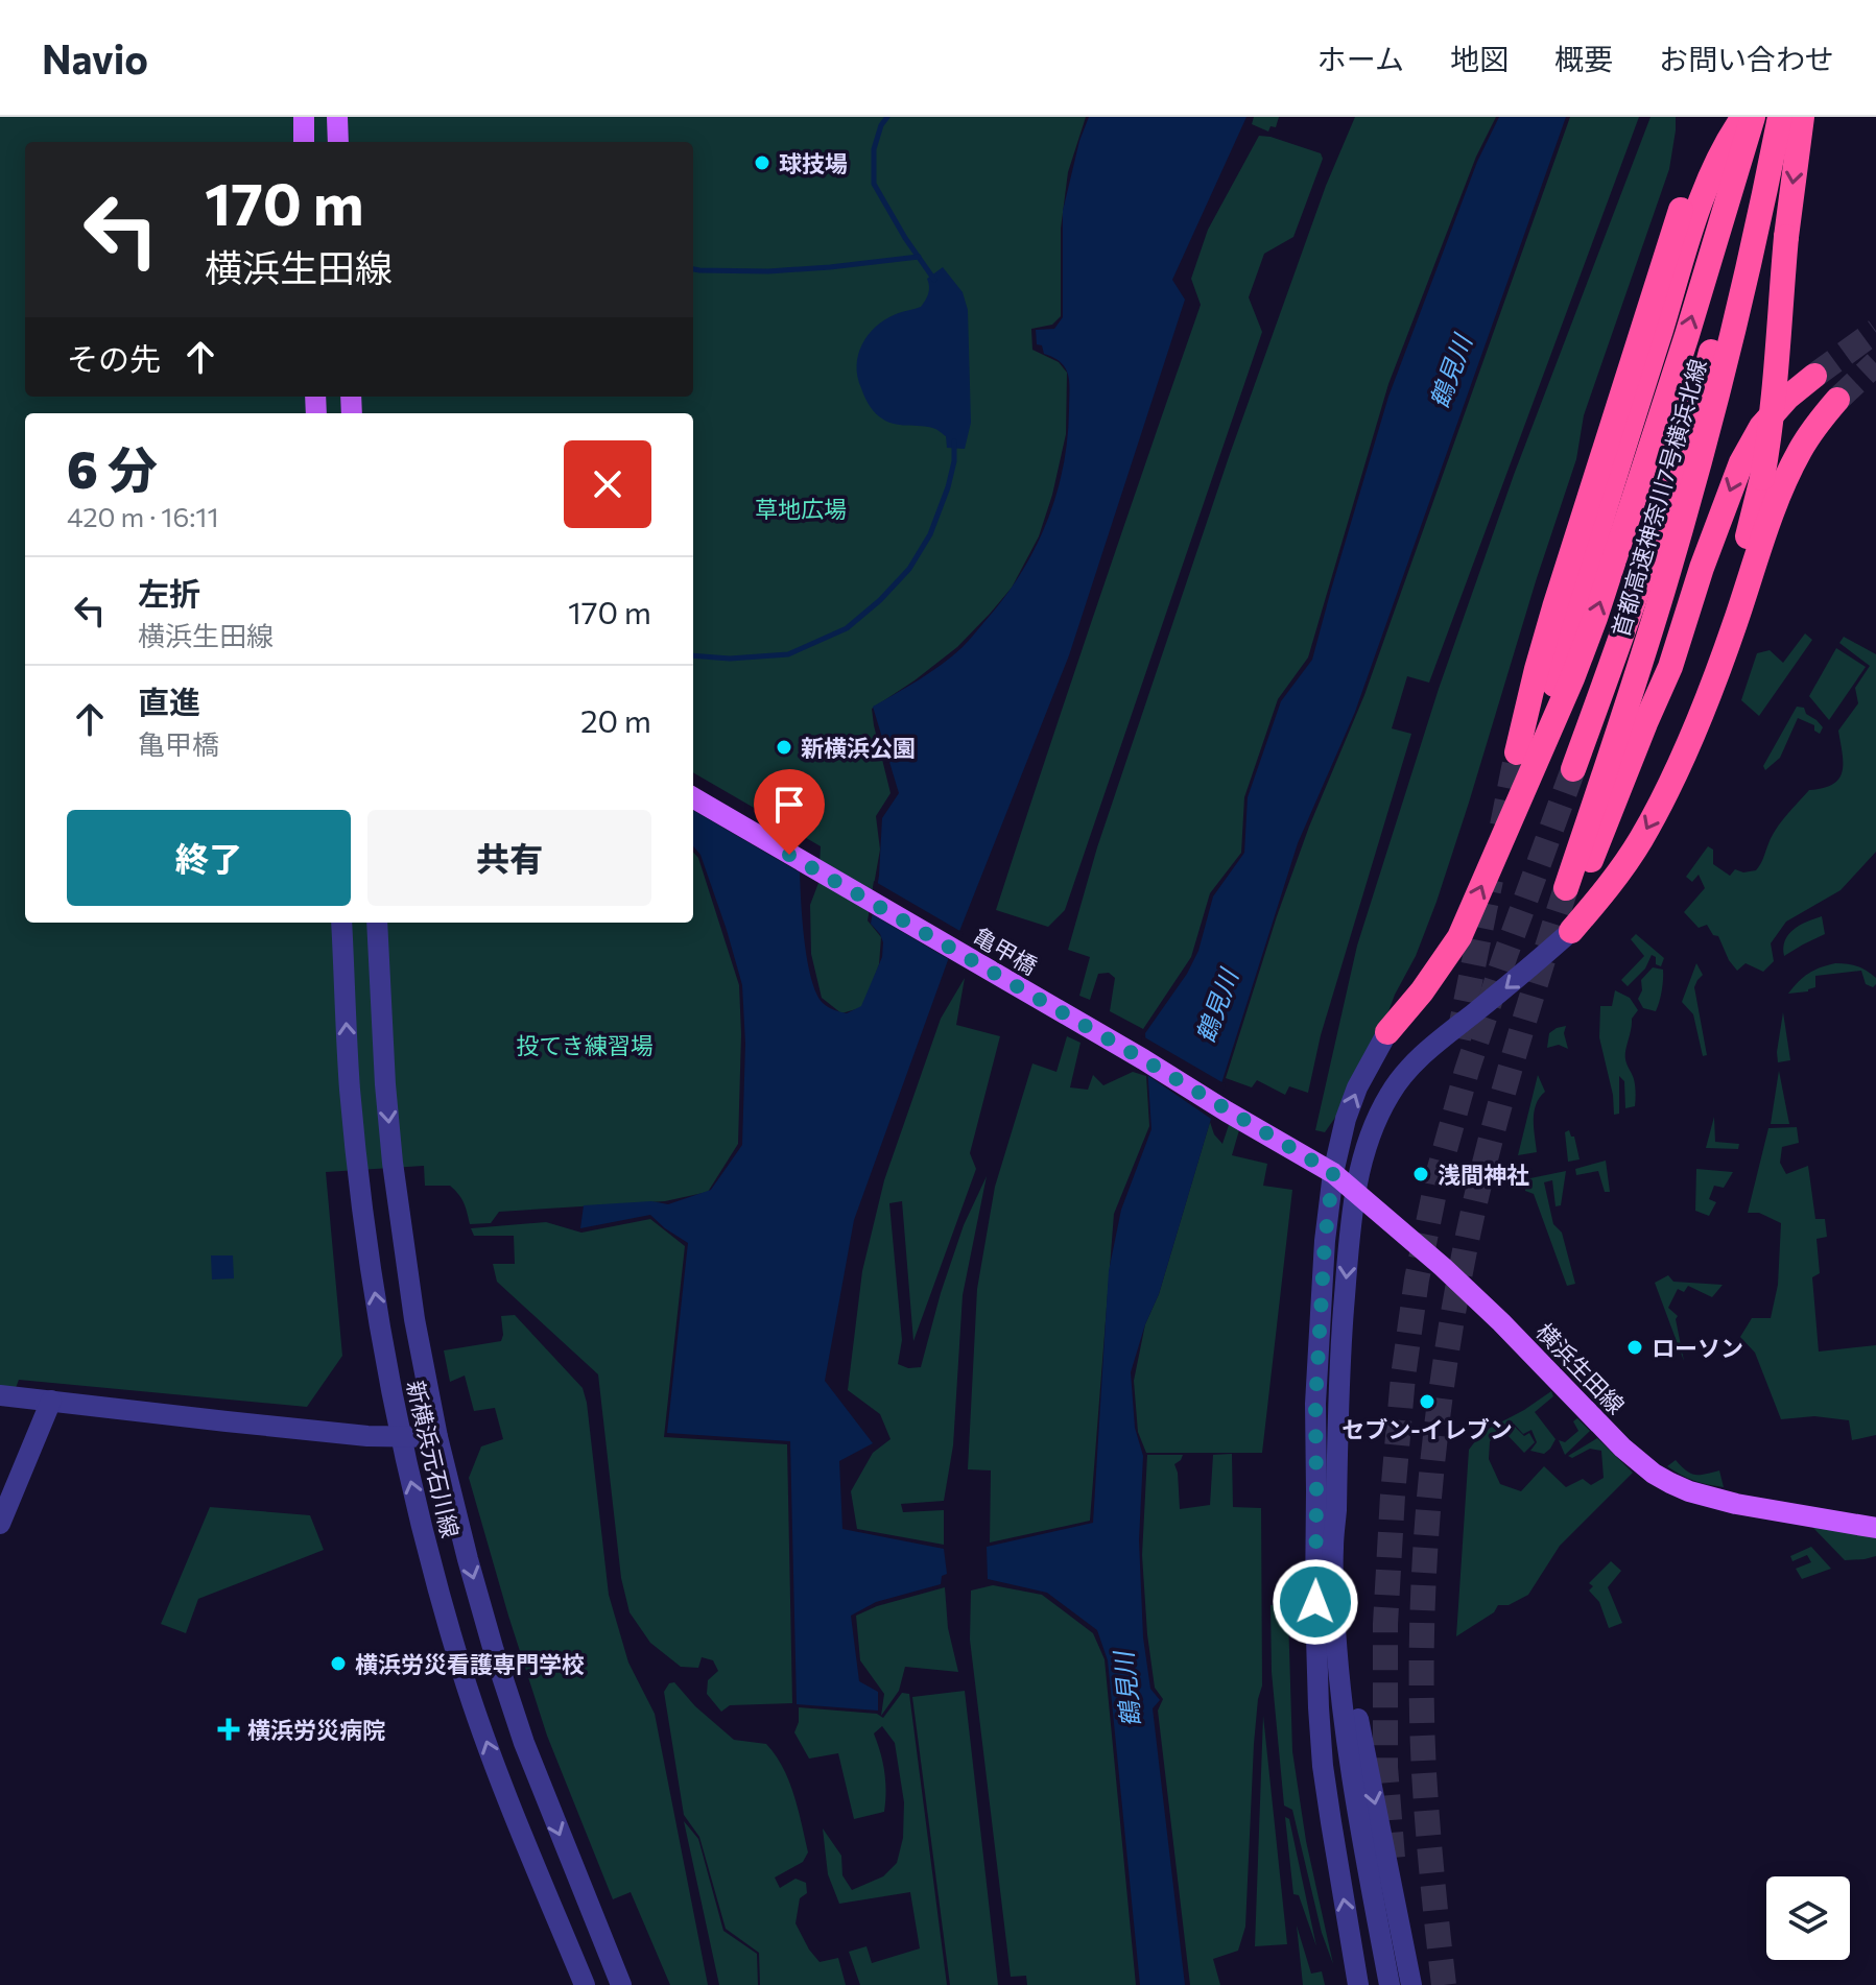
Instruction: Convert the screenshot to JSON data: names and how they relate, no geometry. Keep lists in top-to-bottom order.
{
  "streets": {
    "highway": ["首都高速神奈川7号横浜北線"],
    "main road": ["亀甲橋", "横浜生田線"],
    "street": ["新横浜元石川線"]
  },
  "crossings": [
    ["亀甲橋", "横浜生田線"]
  ],
  "water": ["鶴見川"],
  "parks": ["草地広場", "投てき練習場"],
  "places": {
    "other": [
      "球技場",
      "新横浜公園",
      "浅間神社",
      "ローソン",
      "セブン-イレブン",
      "横浜労災看護専門学校"
    ],
    "health": ["横浜労災病院"]
  },
  "page": {
    "header": "Navio",
    "nav": [
      "ホーム",
      "地図",
      "概要",
      "お問い合わせ"
    ],
    "turn": ["170 m", "横浜生田線"],
    "then": "その先",
    "heading": ["6 分", "420 m · 16:11"],
    "list": [
      {
        "name": "左折",
        "note": "横浜生田線",
        "value": "170 m"
      },
      {
        "name": "直進",
        "note": "亀甲橋",
        "value": "20 m"
      }
    ],
    "buttons": ["終了", "共有"]
  }
}
